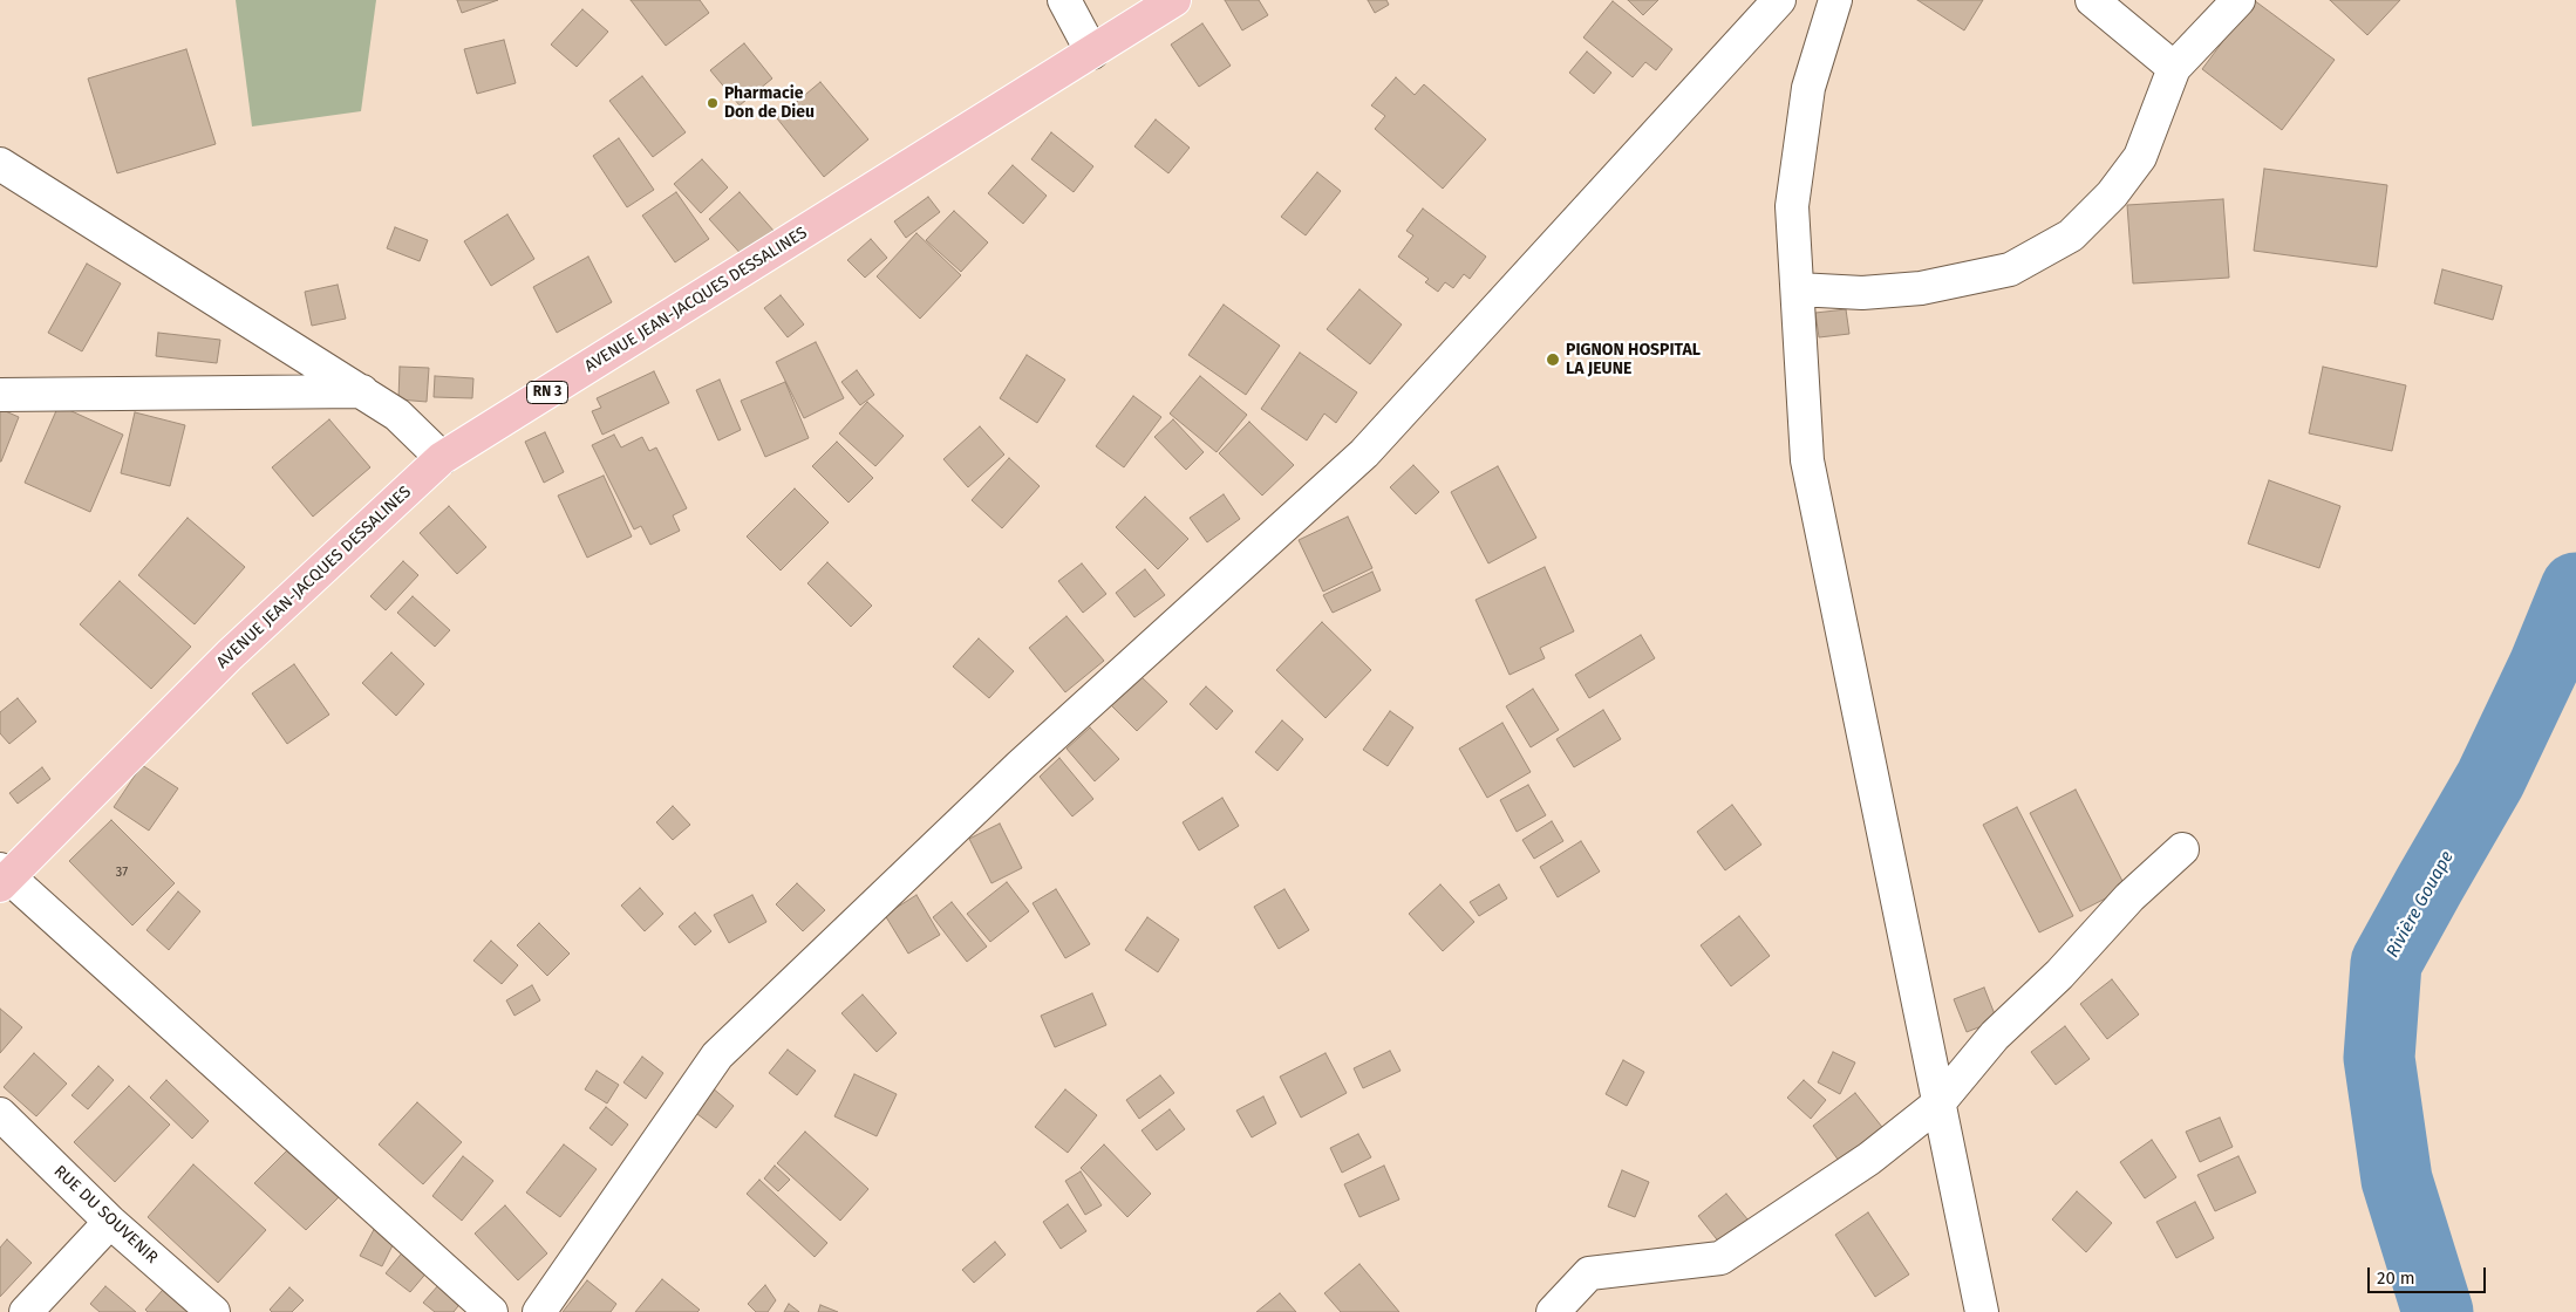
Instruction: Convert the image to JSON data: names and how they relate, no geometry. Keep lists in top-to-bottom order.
{
  "streets": {
    "main road": ["AVENUE JEAN-JACQUES DESSALINES", "RN 3"],
    "street": ["RUE DU SOUVENIR"]
  },
  "water": ["Rivière Gouape"],
  "places": ["Pharmacie Don de Dieu", "PIGNON HOSPITAL LA JEUNE"],
  "house_numbers": ["37"],
  "scale_bar": "20 m"
}
